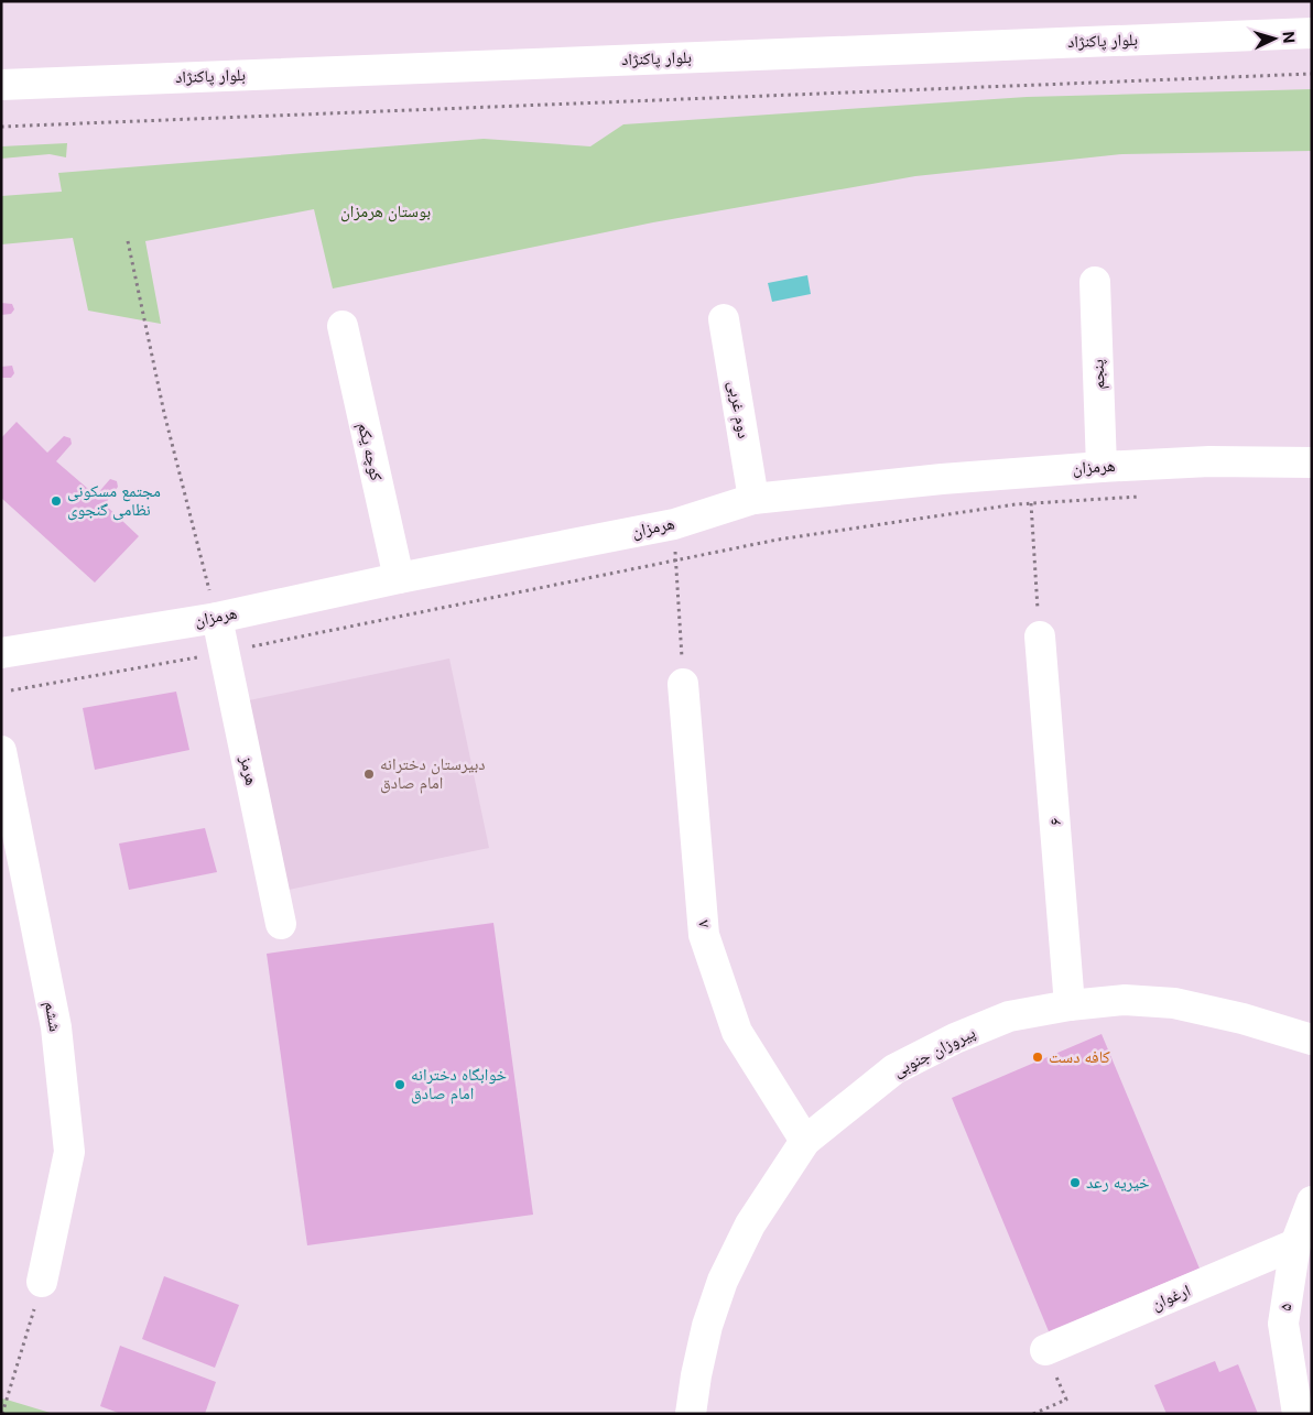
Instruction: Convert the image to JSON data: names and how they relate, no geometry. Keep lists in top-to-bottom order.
{
  "streets": {
    "street": [
      "بلوار پاکنژاد",
      "پنجم",
      "دوم غربی",
      "کوچه یکم",
      "هرمزان",
      "هرمز",
      "۶",
      "۸",
      "ششم",
      "پیروزان جنوبی",
      "ارغوان",
      "۵"
    ]
  },
  "crossings": [
    ["پنجم", "هرمزان"],
    ["دوم غربی", "هرمزان"],
    ["کوچه یکم", "هرمزان"],
    ["هرمزان", "هرمز"],
    ["۶", "پیروزان جنوبی"],
    ["۸", "پیروزان جنوبی"],
    ["ارغوان", "۵"]
  ],
  "parks": ["بوستان هرمزان"],
  "places": [
    "مجتمع مسکونی نظامی گنجوی",
    "دبیرستان دخترانه امام صادق",
    "کافه دست",
    "خوابگاه دخترانه امام صادق",
    "خیریه رعد"
  ],
  "north": "right"
}
